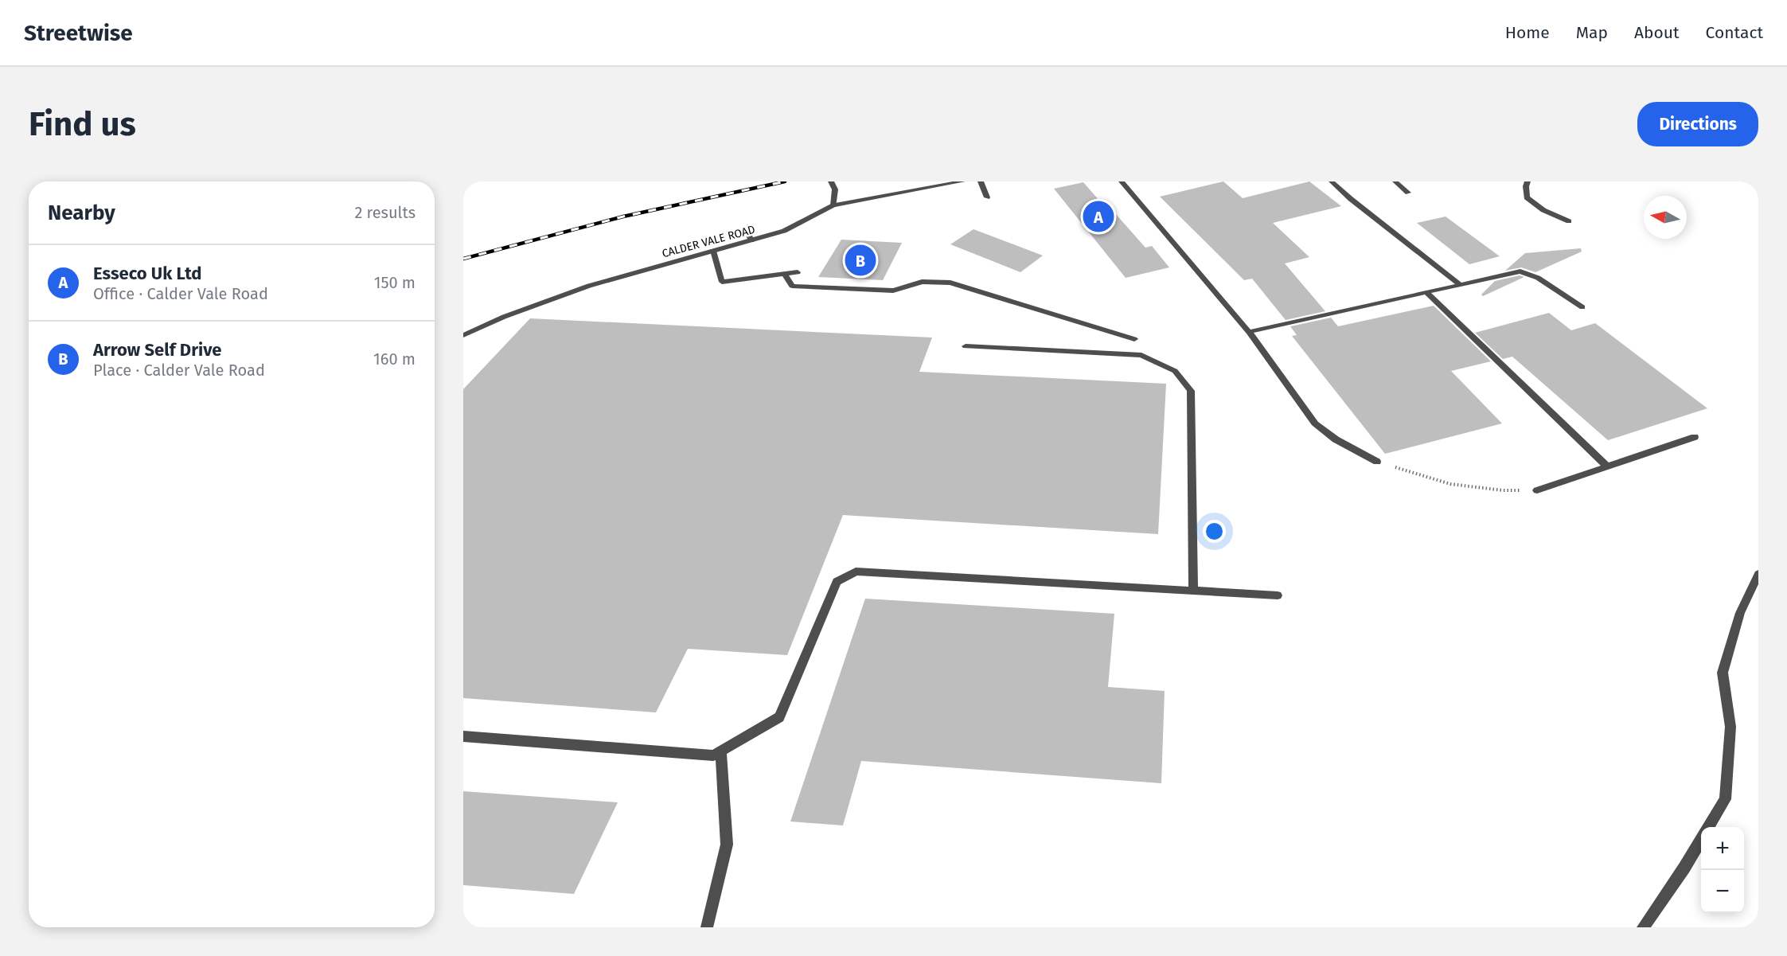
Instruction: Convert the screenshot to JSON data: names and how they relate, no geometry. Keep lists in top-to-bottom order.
{
  "streets": {
    "street": ["CALDER VALE ROAD"]
  },
  "north": "left",
  "page": {
    "header": "Streetwise",
    "nav": [
      "Home",
      "Map",
      "About",
      "Contact"
    ],
    "buttons": "Directions",
    "title": "Find us",
    "heading": ["Nearby", "2 results"],
    "pins": ["A", "B"],
    "list": [
      {
        "mark": "A",
        "name": "Esseco Uk Ltd",
        "note": "Office · Calder Vale Road",
        "value": "150 m"
      },
      {
        "mark": "B",
        "name": "Arrow Self Drive",
        "note": "Place · Calder Vale Road",
        "value": "160 m"
      }
    ],
    "map_buttons": ["+", "−"]
  }
}
